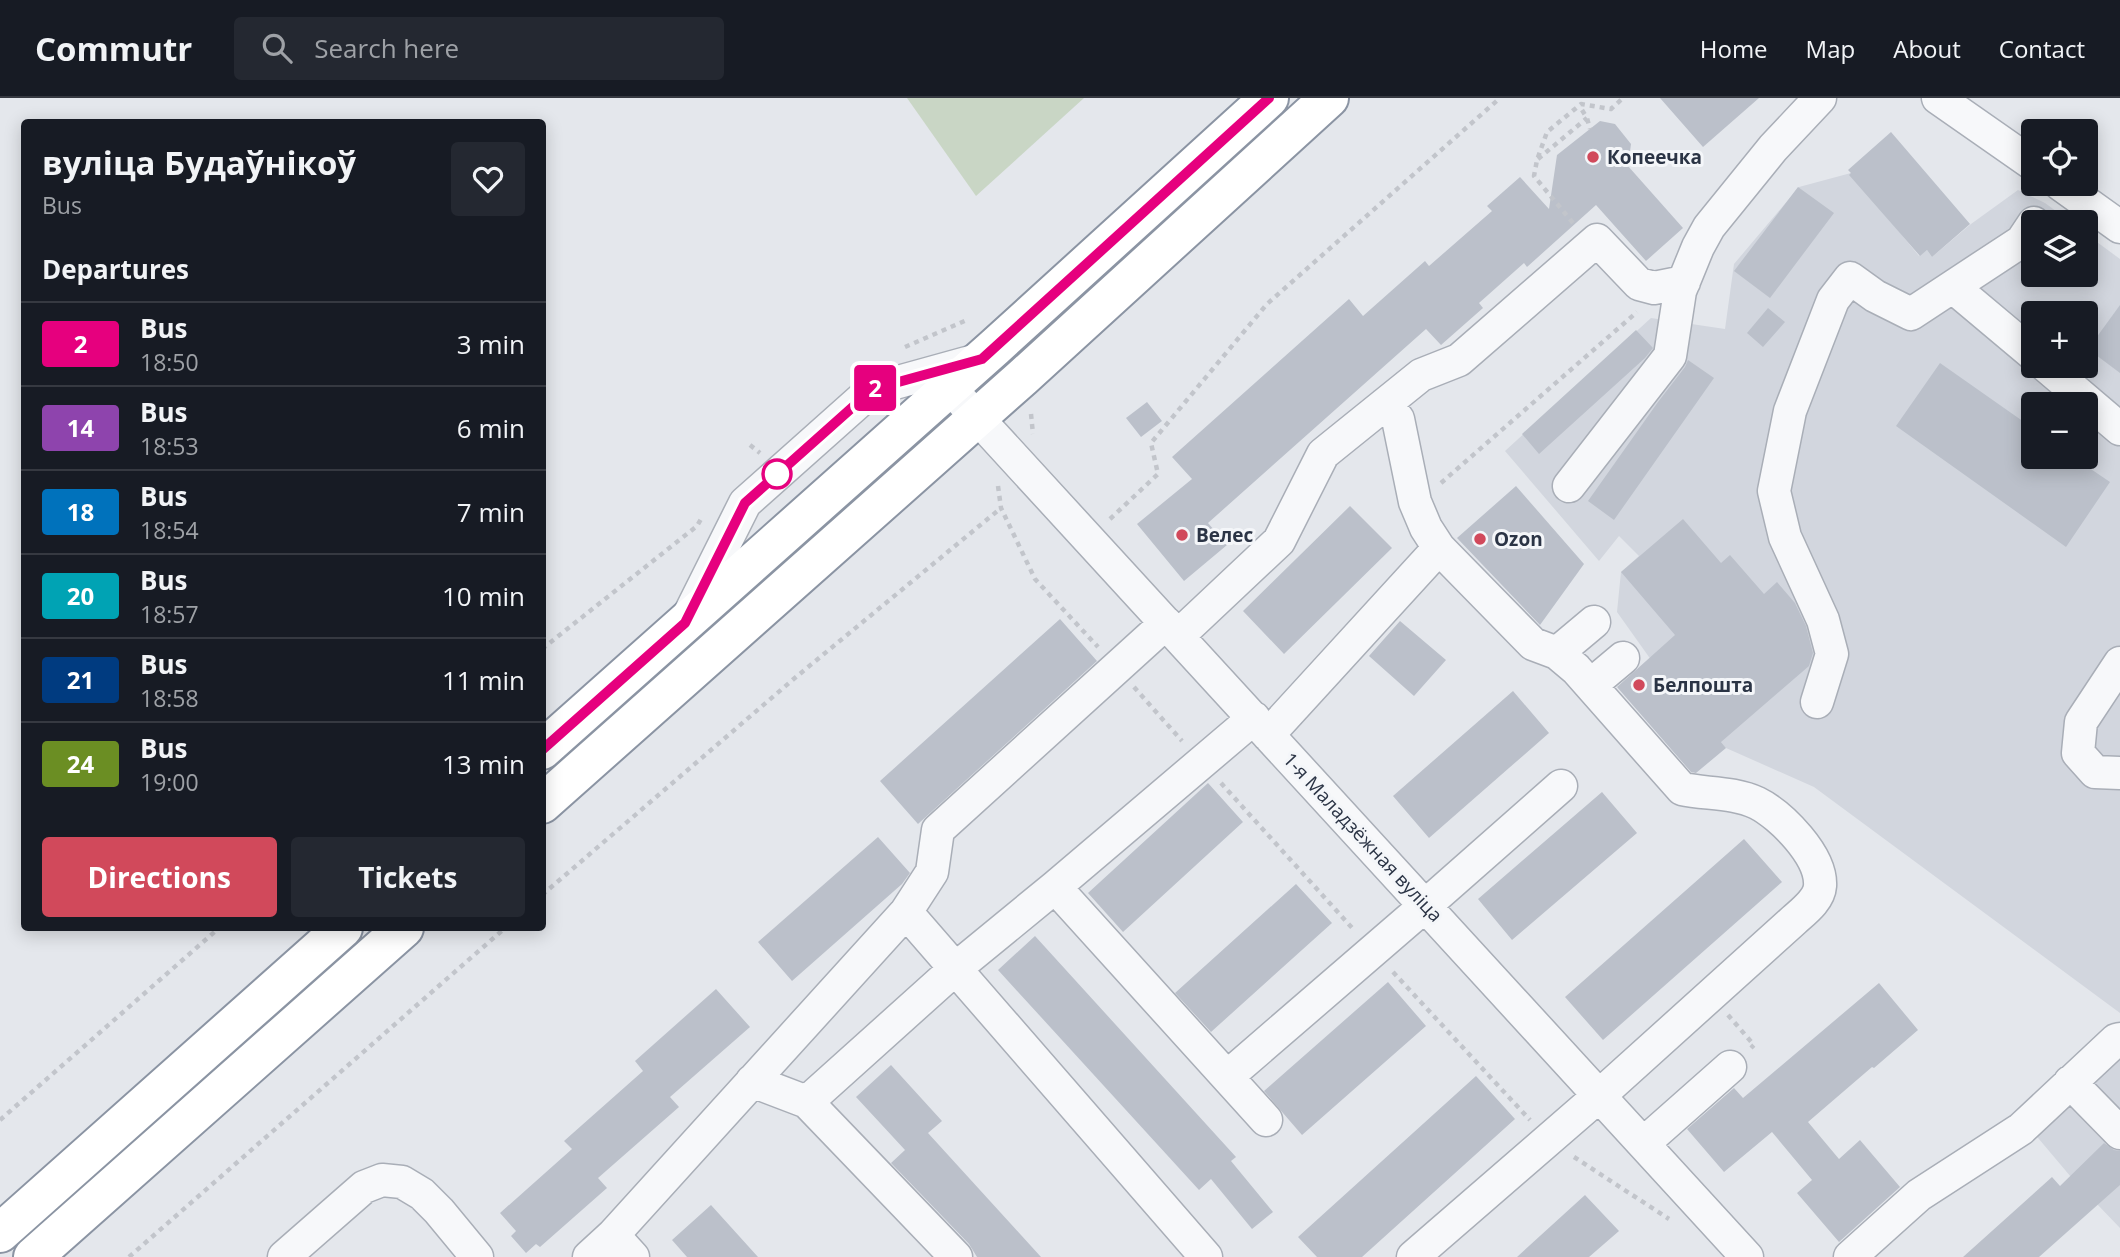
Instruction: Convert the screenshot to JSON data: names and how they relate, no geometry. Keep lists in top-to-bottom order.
{
  "streets": {
    "street": ["1-я Маладзёжная вуліца"]
  },
  "places": [
    "Копеечка",
    "Велес",
    "Ozon",
    "Белпошта"
  ],
  "lines": ["bus line 2"],
  "page": {
    "header": "Commutr",
    "search": "Search here",
    "nav": [
      "Home",
      "Map",
      "About",
      "Contact"
    ],
    "on_map": "2",
    "map_buttons": ["+", "−"],
    "heading": [
      ["вуліца Будаўнікоў", "Bus"],
      "Departures"
    ],
    "list": [
      {
        "mark": "2",
        "name": "Bus",
        "note": "18:50",
        "value": "3 min"
      },
      {
        "mark": "14",
        "name": "Bus",
        "note": "18:53",
        "value": "6 min"
      },
      {
        "mark": "18",
        "name": "Bus",
        "note": "18:54",
        "value": "7 min"
      },
      {
        "mark": "20",
        "name": "Bus",
        "note": "18:57",
        "value": "10 min"
      },
      {
        "mark": "21",
        "name": "Bus",
        "note": "18:58",
        "value": "11 min"
      },
      {
        "mark": "24",
        "name": "Bus",
        "note": "19:00",
        "value": "13 min"
      }
    ],
    "buttons": ["Directions", "Tickets"]
  }
}
